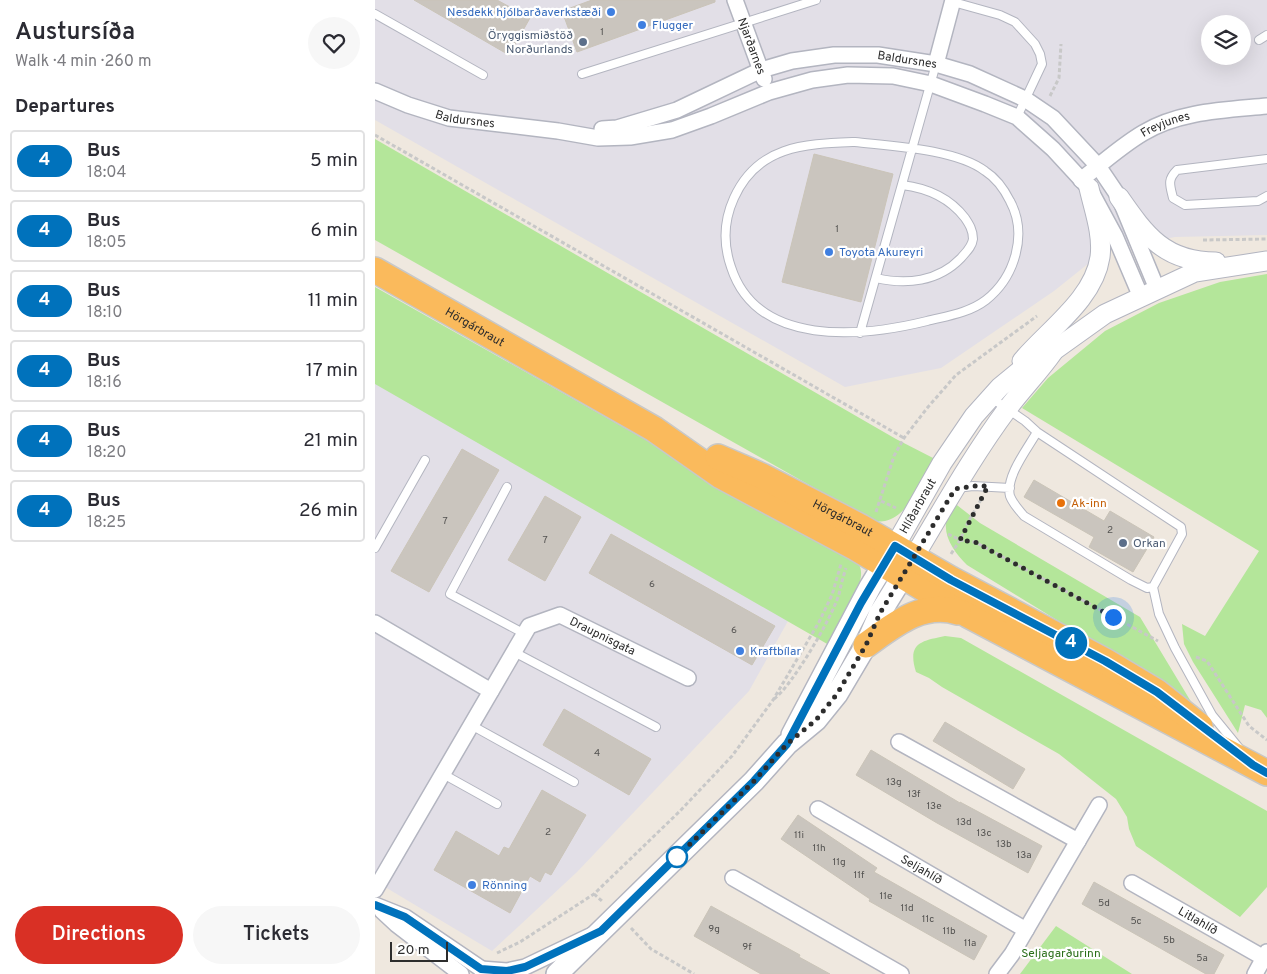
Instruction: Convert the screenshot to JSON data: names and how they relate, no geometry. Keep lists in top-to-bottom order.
{
  "streets": {
    "highway": ["Hörgárbraut"],
    "main road": ["Hlíðarbraut"],
    "street": [
      "Njarðarnes",
      "Baldursnes",
      "Freyjunes",
      "Draupnisgata",
      "Seljahlíð",
      "Litlahlíð"
    ]
  },
  "crossings": [
    ["Njarðarnes", "Baldursnes"],
    ["Baldursnes", "Freyjunes"],
    ["Baldursnes", "Hlíðarbraut"],
    ["Hörgárbraut", "Hlíðarbraut"]
  ],
  "parks": ["Seljagarðurinn"],
  "places": [
    "Nesdekk hjólbarðaverkstæði",
    "Flugger",
    "Öryggismiðstöð Norðurlands",
    "Toyota Akureyri",
    "Ak-inn",
    "Orkan",
    "Kraftbílar",
    "Rönning"
  ],
  "lines": ["bus line 4"],
  "house_numbers": [
    "1",
    "1",
    "7",
    "2",
    "7",
    "6",
    "6",
    "4",
    "13g",
    "13f",
    "13e",
    "13d",
    "2",
    "13c",
    "11i",
    "13b",
    "11h",
    "13a",
    "11g",
    "11f",
    "11e",
    "5d",
    "11d",
    "11c",
    "5c",
    "9g",
    "11b",
    "5b",
    "11a",
    "9f",
    "5a"
  ],
  "scale_bar": "20 m",
  "page": {
    "heading": [
      ["Austursíða", "Walk · 4 min · 260 m"],
      "Departures"
    ],
    "on_map": "4",
    "list": [
      {
        "mark": "4",
        "name": "Bus",
        "note": "18:04",
        "value": "5 min"
      },
      {
        "mark": "4",
        "name": "Bus",
        "note": "18:05",
        "value": "6 min"
      },
      {
        "mark": "4",
        "name": "Bus",
        "note": "18:10",
        "value": "11 min"
      },
      {
        "mark": "4",
        "name": "Bus",
        "note": "18:16",
        "value": "17 min"
      },
      {
        "mark": "4",
        "name": "Bus",
        "note": "18:20",
        "value": "21 min"
      },
      {
        "mark": "4",
        "name": "Bus",
        "note": "18:25",
        "value": "26 min"
      }
    ],
    "buttons": ["Directions", "Tickets"],
    "scale": "20 m"
  }
}
